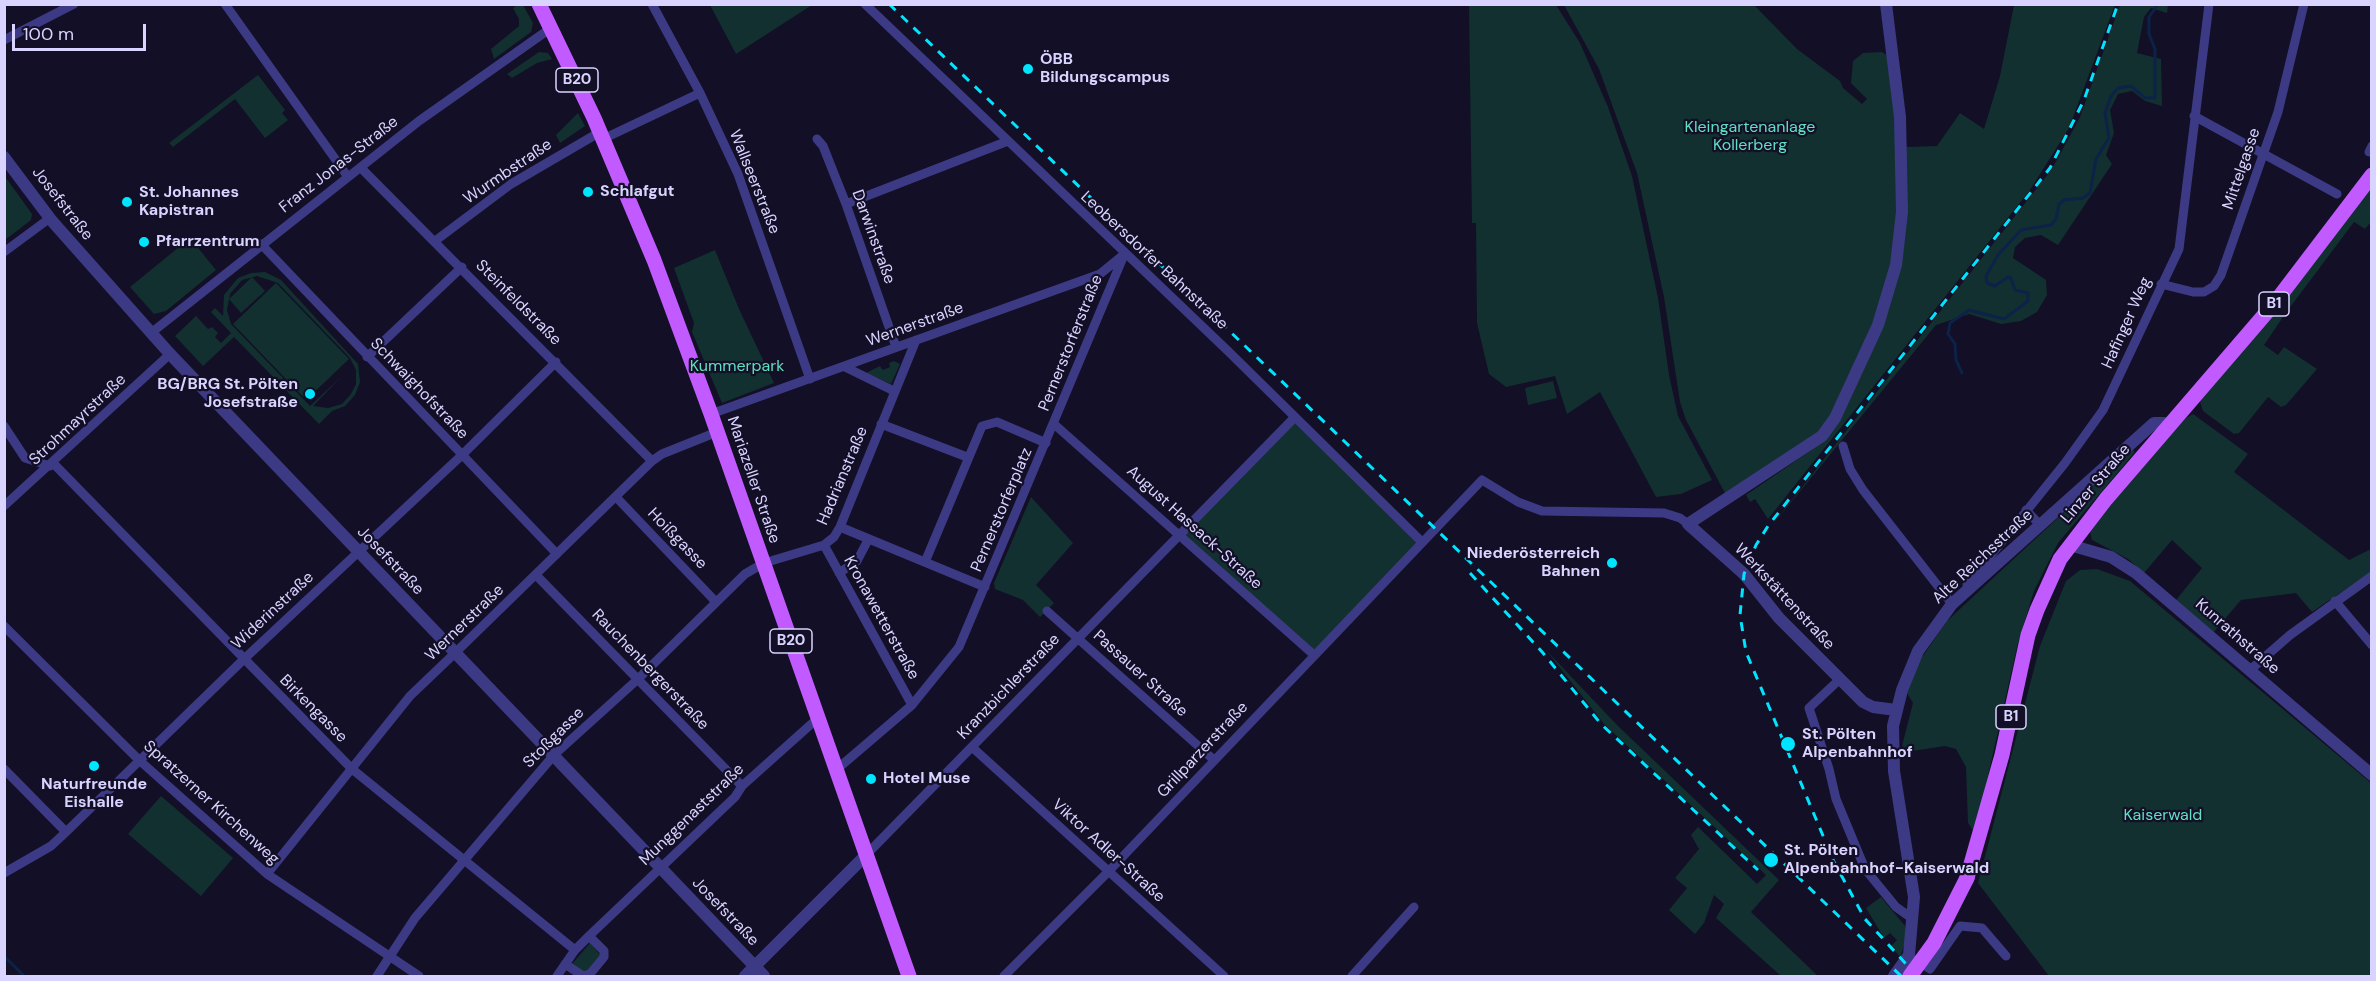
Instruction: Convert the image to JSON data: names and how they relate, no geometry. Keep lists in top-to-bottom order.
{
  "streets": {
    "main road": [
      "B20",
      "B1",
      "Mariazeller Straße",
      "Linzer Straße"
    ],
    "street": [
      "Franz Jonas-Straße",
      "Mittelgasse",
      "Wurmbstraße",
      "Wallseerstraße",
      "Josefstraße",
      "Darwinstraße",
      "Leobersdorfer Bahnstraße",
      "Steinfeldstraße",
      "Hafinger Weg",
      "Wernerstraße",
      "Pernerstorferstraße",
      "Schwaighofstraße",
      "Strohmayrstraße",
      "Hadrianstraße",
      "Pernerstorferplatz",
      "August Hassack-Straße",
      "Hoißgasse",
      "Alte Reichsstraße",
      "Werkstättenstraße",
      "Widerinstraße",
      "Kronawetterstraße",
      "Kunrathstraße",
      "Rauchenbergerstraße",
      "Passauer Straße",
      "Kranzbichlerstraße",
      "Birkengasse",
      "Stoßgasse",
      "Grillparzerstraße",
      "Spratzerner Kirchenweg",
      "Munggenaststraße",
      "Viktor Adler-Straße"
    ]
  },
  "crossings": [
    ["Franz Jonas-Straße", "Josefstraße"],
    ["Franz Jonas-Straße", "Steinfeldstraße"],
    ["Franz Jonas-Straße", "Schwaighofstraße"],
    ["Franz Jonas-Straße", "Mariazeller Straße"],
    ["Mittelgasse", "Hafinger Weg"],
    ["Wurmbstraße", "Wallseerstraße"],
    ["Wurmbstraße", "Steinfeldstraße"],
    ["Wurmbstraße", "Mariazeller Straße"],
    ["Wallseerstraße", "Wernerstraße"],
    ["Josefstraße", "Wernerstraße"],
    ["Josefstraße", "Strohmayrstraße"],
    ["Josefstraße", "Widerinstraße"],
    ["Josefstraße", "Kranzbichlerstraße"],
    ["Josefstraße", "Stoßgasse"],
    ["Josefstraße", "Munggenaststraße"],
    ["Darwinstraße", "Wernerstraße"],
    ["Leobersdorfer Bahnstraße", "Wernerstraße"],
    ["Leobersdorfer Bahnstraße", "Pernerstorferstraße"],
    ["Leobersdorfer Bahnstraße", "Werkstättenstraße"],
    ["Leobersdorfer Bahnstraße", "Kranzbichlerstraße"],
    ["Leobersdorfer Bahnstraße", "Grillparzerstraße"],
    ["Steinfeldstraße", "Wernerstraße"],
    ["Steinfeldstraße", "Widerinstraße"],
    ["Hafinger Weg", "Alte Reichsstraße"],
    ["Wernerstraße", "Pernerstorferstraße"],
    ["Wernerstraße", "Schwaighofstraße"],
    ["Wernerstraße", "Hadrianstraße"],
    ["Wernerstraße", "Mariazeller Straße"],
    ["Wernerstraße", "Hoißgasse"],
    ["Wernerstraße", "Rauchenbergerstraße"],
    ["Wernerstraße", "Birkengasse"],
    ["Wernerstraße", "Spratzerner Kirchenweg"],
    ["Pernerstorferstraße", "Pernerstorferplatz"],
    ["Pernerstorferstraße", "August Hassack-Straße"],
    ["Schwaighofstraße", "Widerinstraße"],
    ["Strohmayrstraße", "Birkengasse"],
    ["Hadrianstraße", "Mariazeller Straße"],
    ["Hadrianstraße", "Kronawetterstraße"],
    ["Hadrianstraße", "Stoßgasse"],
    ["Mariazeller Straße", "Kranzbichlerstraße"],
    ["Mariazeller Straße", "Stoßgasse"],
    ["Mariazeller Straße", "Munggenaststraße"],
    ["Linzer Straße", "Alte Reichsstraße"],
    ["Linzer Straße", "Kunrathstraße"],
    ["August Hassack-Straße", "Kranzbichlerstraße"],
    ["August Hassack-Straße", "Grillparzerstraße"],
    ["Hoißgasse", "Stoßgasse"],
    ["Alte Reichsstraße", "Werkstättenstraße"],
    ["Werkstättenstraße", "Grillparzerstraße"],
    ["Widerinstraße", "Birkengasse"],
    ["Widerinstraße", "Spratzerner Kirchenweg"],
    ["Rauchenbergerstraße", "Stoßgasse"],
    ["Rauchenbergerstraße", "Munggenaststraße"],
    ["Passauer Straße", "Kranzbichlerstraße"],
    ["Passauer Straße", "Grillparzerstraße"],
    ["Kranzbichlerstraße", "Viktor Adler-Straße"],
    ["Birkengasse", "Stoßgasse"],
    ["Birkengasse", "Munggenaststraße"],
    ["Stoßgasse", "Spratzerner Kirchenweg"],
    ["Grillparzerstraße", "Viktor Adler-Straße"]
  ],
  "parks": ["Kleingartenanlage Kollerberg", "Kummerpark", "Kaiserwald"],
  "places": [
    "ÖBB Bildungscampus",
    "Schlafgut",
    "St. Johannes Kapistran",
    "Pfarrzentrum",
    "BG/BRG St. Pölten Josefstraße",
    "Niederösterreich Bahnen",
    "St. Pölten Alpenbahnhof",
    "Naturfreunde Eishalle",
    "Hotel Muse",
    "St. Pölten Alpenbahnhof-Kaiserwald"
  ],
  "scale_bar": "100 m"
}
